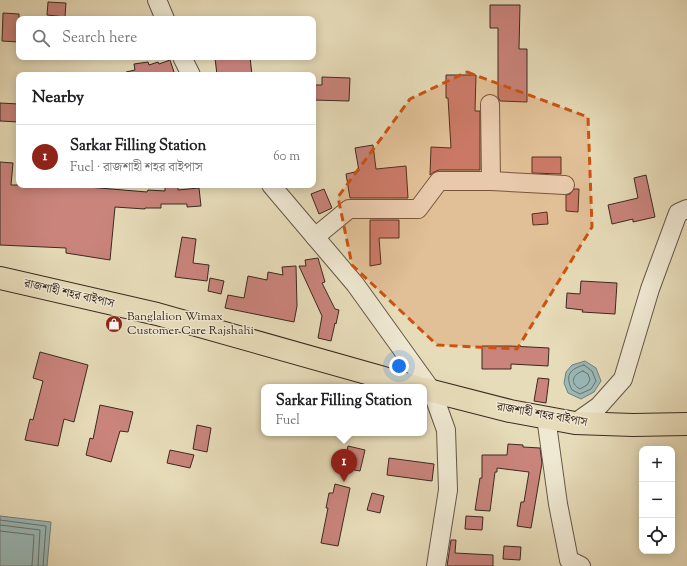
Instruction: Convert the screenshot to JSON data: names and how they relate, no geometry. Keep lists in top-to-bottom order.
{
  "streets": {
    "highway": ["রাজশাহী শহর বাইপাস"]
  },
  "places": {
    "shop": ["Banglalion Wimax Customer Care Rajshahi"]
  },
  "page": {
    "search": "Search here",
    "heading": "Nearby",
    "list": [
      {
        "mark": "1",
        "name": "Sarkar Filling Station",
        "note": "Fuel · রাজশাহী শহর বাইপাস",
        "value": "60 m"
      }
    ],
    "popup": ["Sarkar Filling Station", "Fuel"],
    "map_buttons": ["+", "−"],
    "pins": "1"
  }
}
